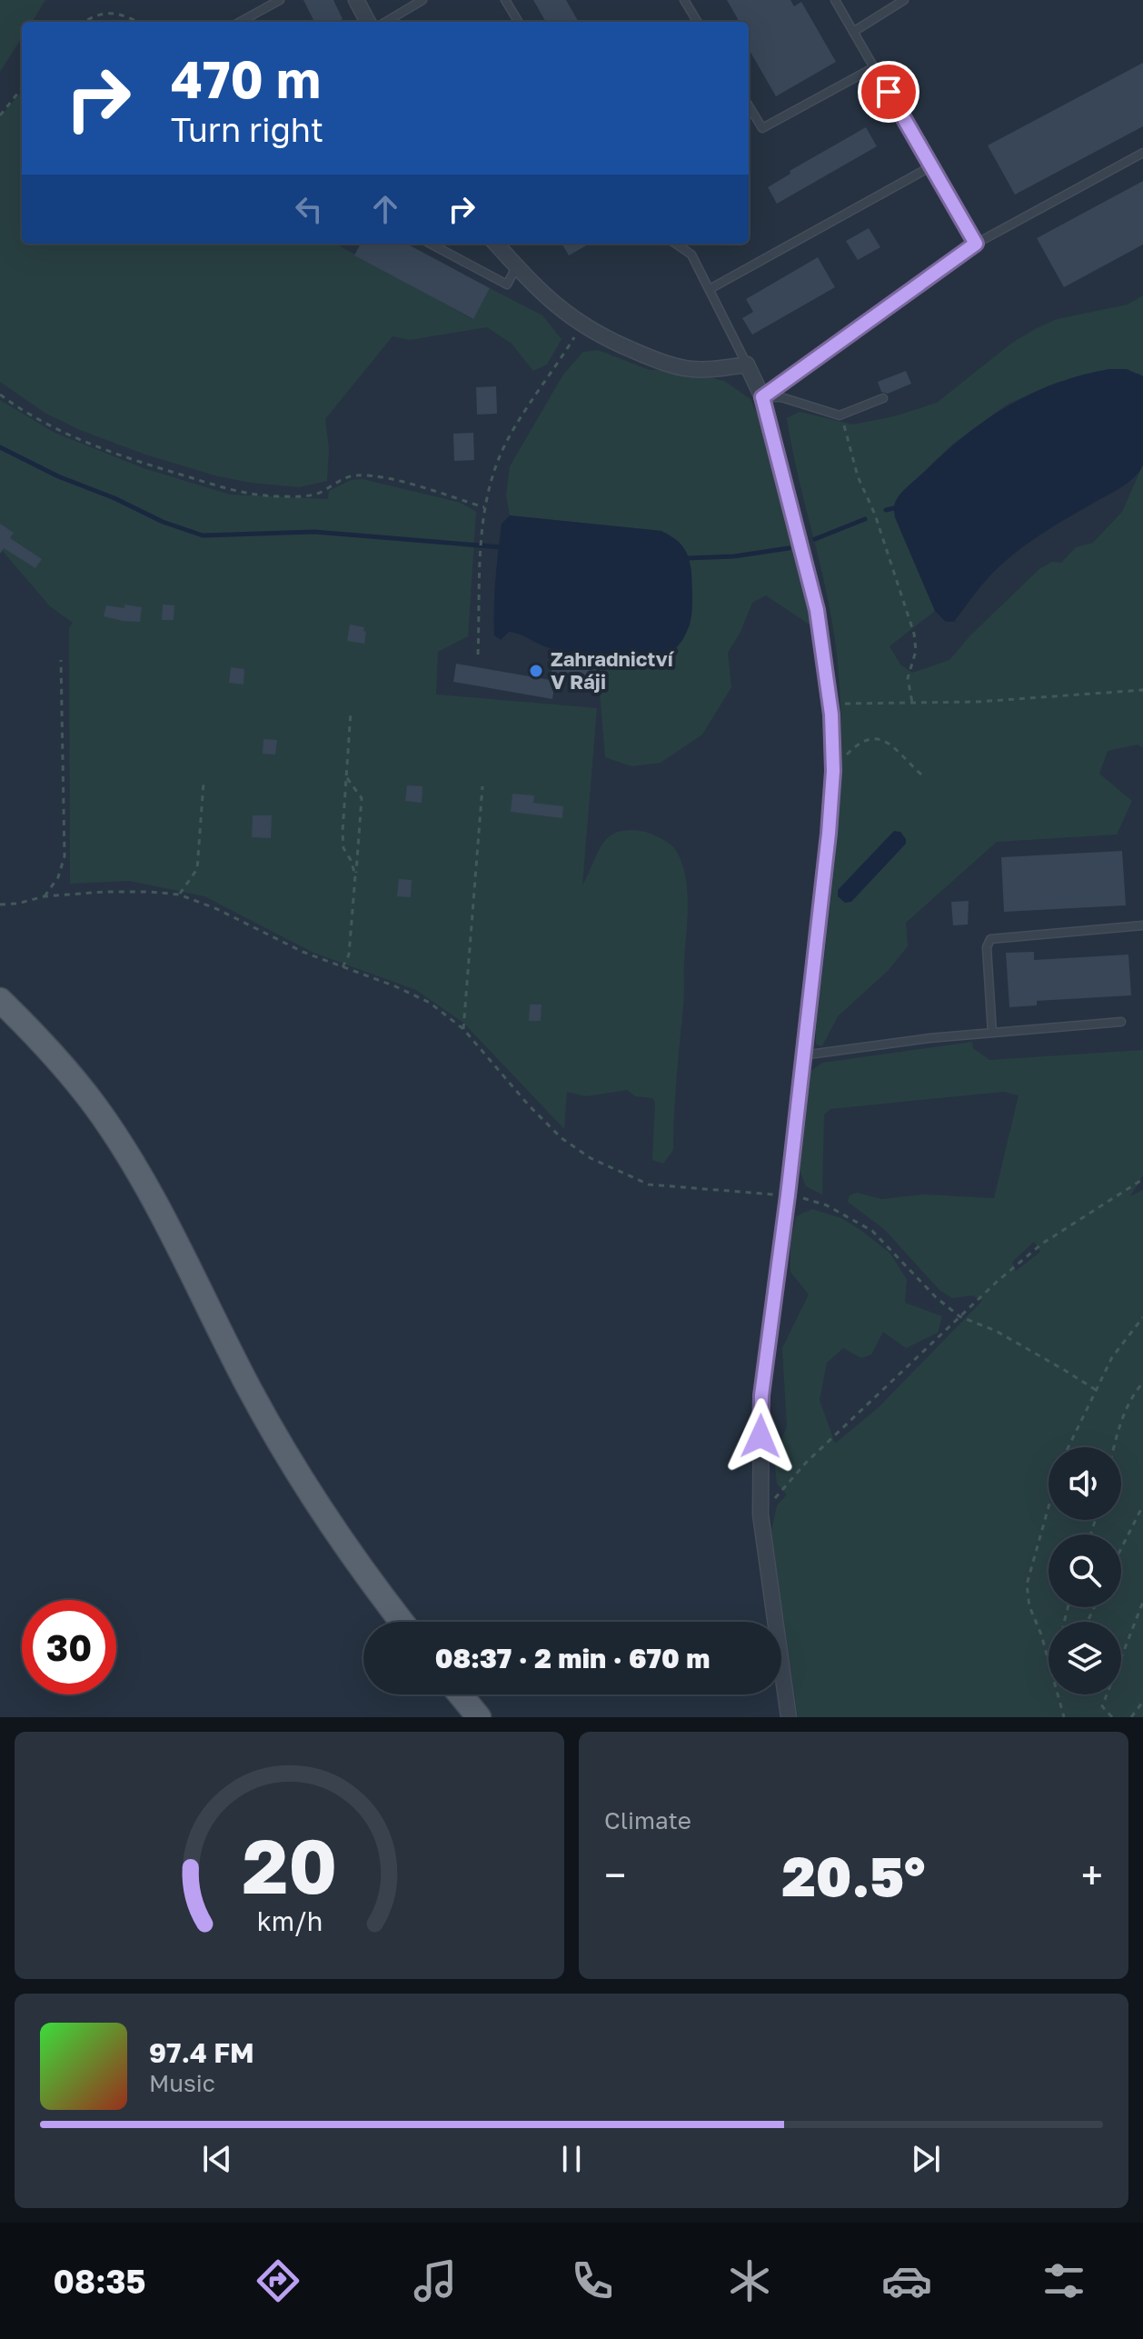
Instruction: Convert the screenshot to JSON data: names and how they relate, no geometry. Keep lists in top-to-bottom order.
{
  "places": ["Zahradnictví V Ráji"],
  "page": {
    "turn": ["470 m", "Turn right"],
    "limit": "30",
    "trip": "08:37 · 2 min · 670 m",
    "tile": "Climate",
    "heat": ["−", "20.5°", "+"],
    "song": ["97.4 FM", "Music"],
    "tabs": "08:35",
    "gauge": ["20", "km/h"]
  }
}
